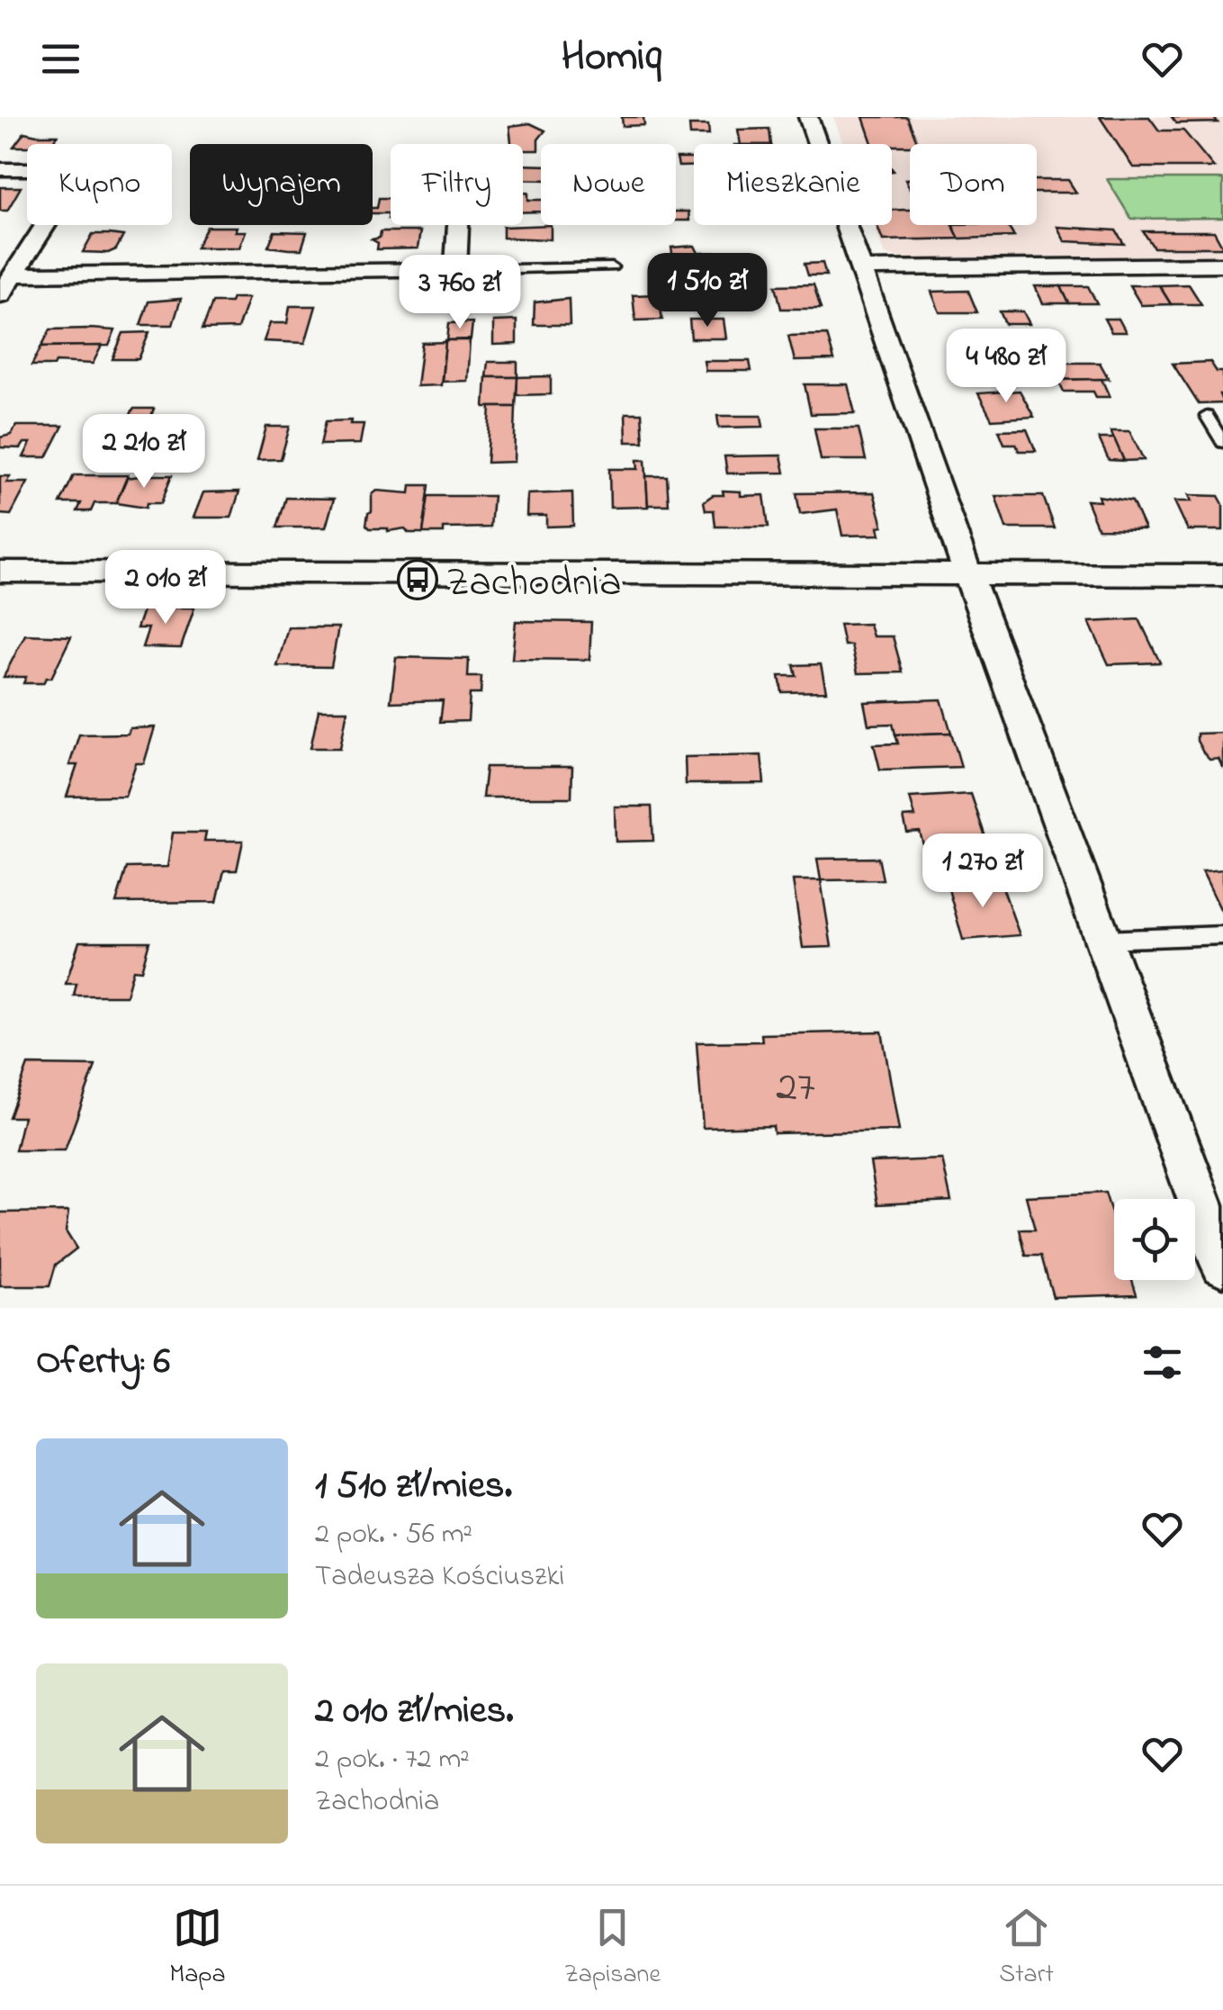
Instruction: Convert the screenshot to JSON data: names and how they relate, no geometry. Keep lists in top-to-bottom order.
{
  "places": {
    "bus stop": ["Zachodnia"]
  },
  "house_numbers": ["27"],
  "page": {
    "header": "Homiq",
    "chip": [
      "Kupno",
      "Wynajem",
      "Filtry",
      "Nowe",
      "Mieszkanie",
      "Dom"
    ],
    "price": [
      "1 510 zł",
      "3 760 zł",
      "4 480 zł",
      "2 210 zł",
      "2 010 zł",
      "1 270 zł"
    ],
    "heading": "Oferty: 6",
    "list": [
      {
        "name": "1 510 zł/mies.",
        "note": "2 pok. · 56 m² · Tadeusza Kościuszki"
      },
      {
        "name": "2 010 zł/mies.",
        "note": "2 pok. · 72 m² · Zachodnia"
      }
    ],
    "tabs": ["Mapa", "Zapisane", "Start"]
  }
}
